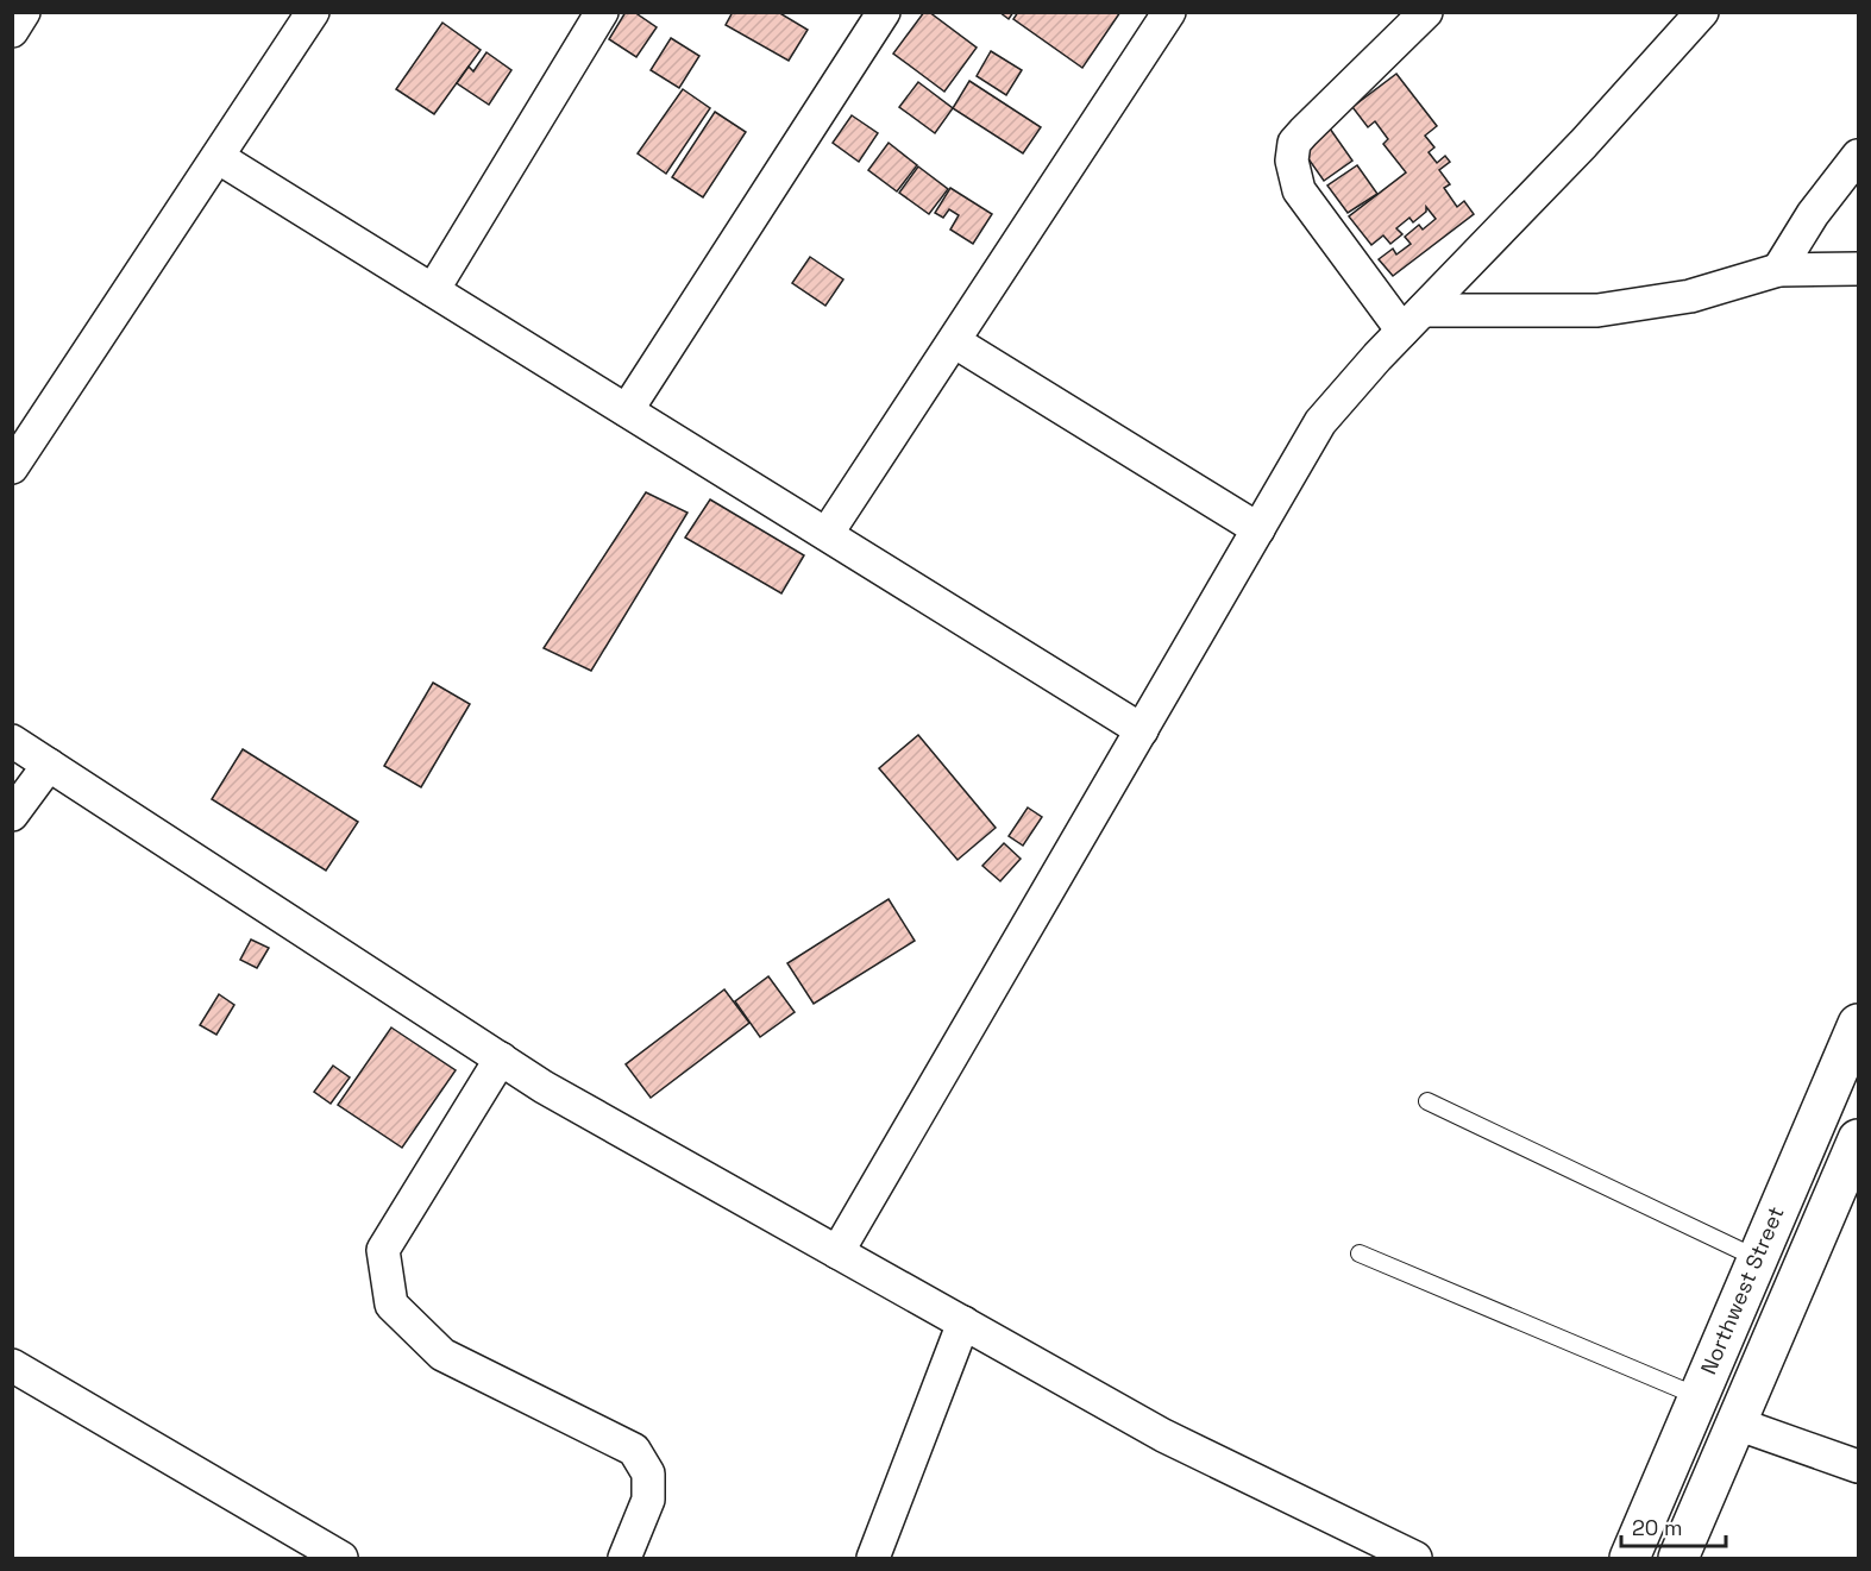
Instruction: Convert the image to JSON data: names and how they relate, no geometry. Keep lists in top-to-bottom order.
{
  "streets": {
    "main road": ["Northwest Street"]
  },
  "scale_bar": "20 m"
}
